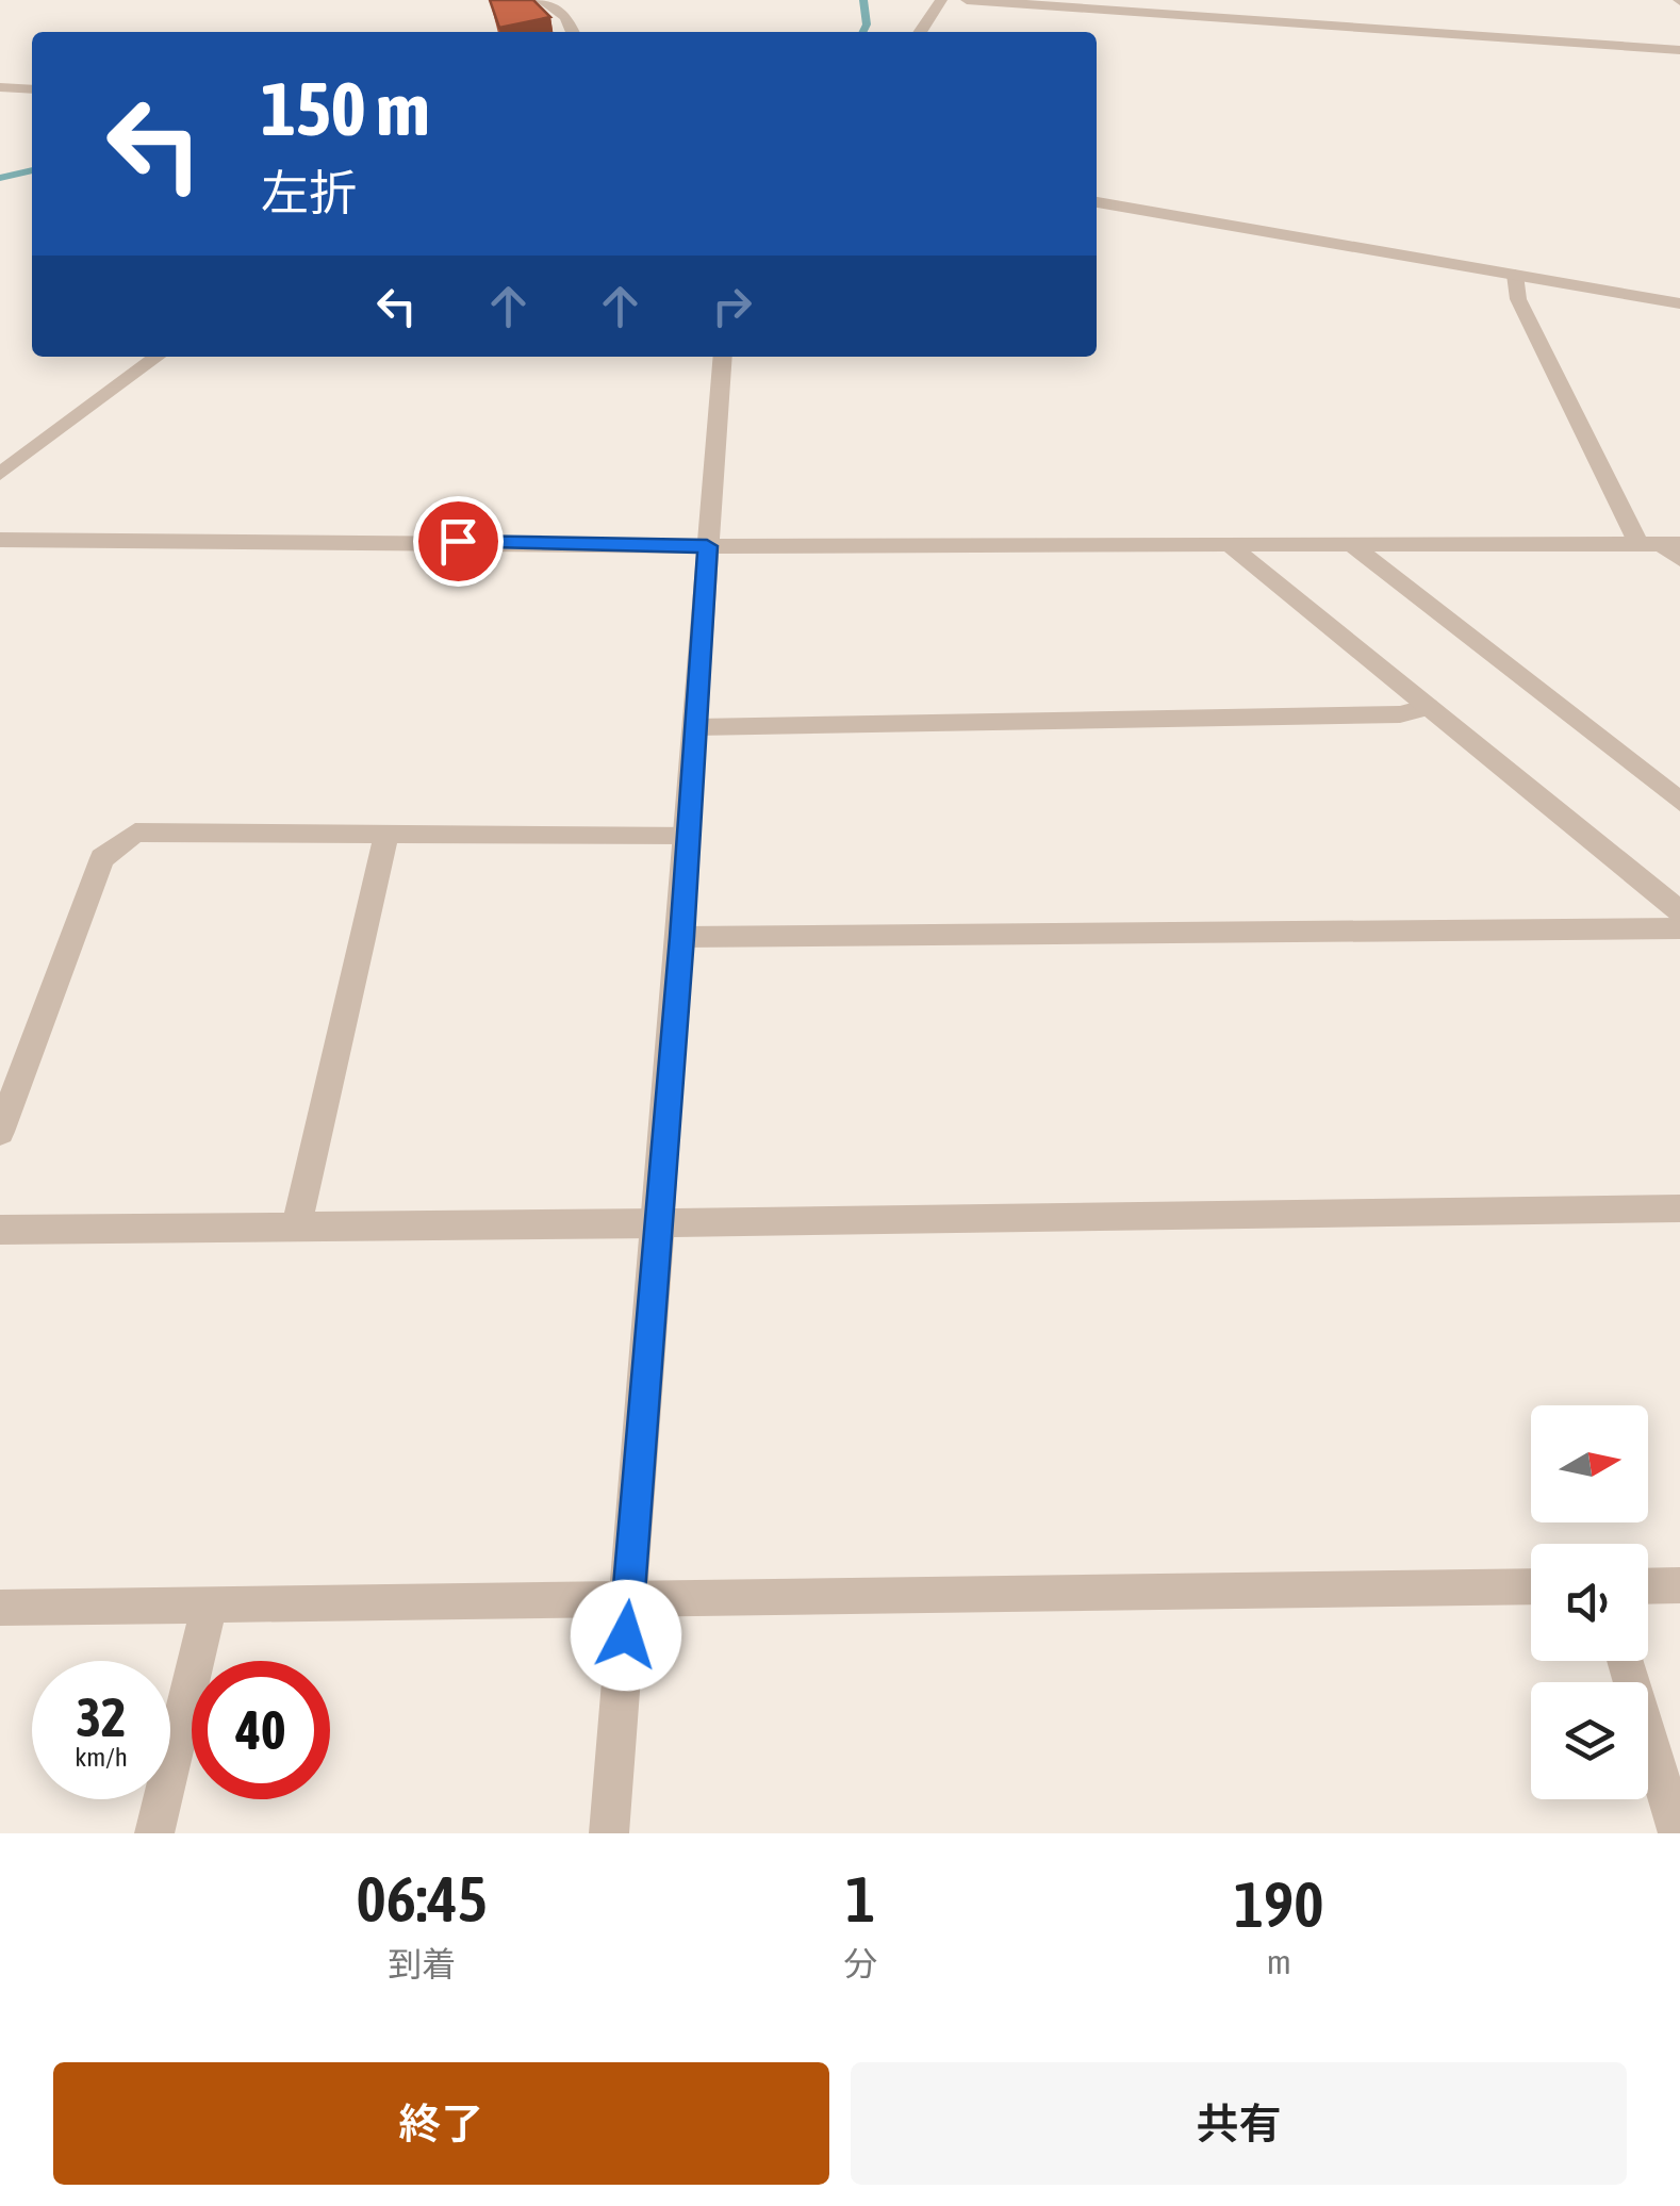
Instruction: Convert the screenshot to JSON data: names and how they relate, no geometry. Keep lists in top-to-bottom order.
{
  "north": "right",
  "page": {
    "turn": ["150 m", "左折"],
    "speed": "32 km/h",
    "limit": "40",
    "eta": [
      "06:45",
      "到着",
      "1",
      "分",
      "190",
      "m"
    ],
    "buttons": ["終了", "共有"]
  }
}
